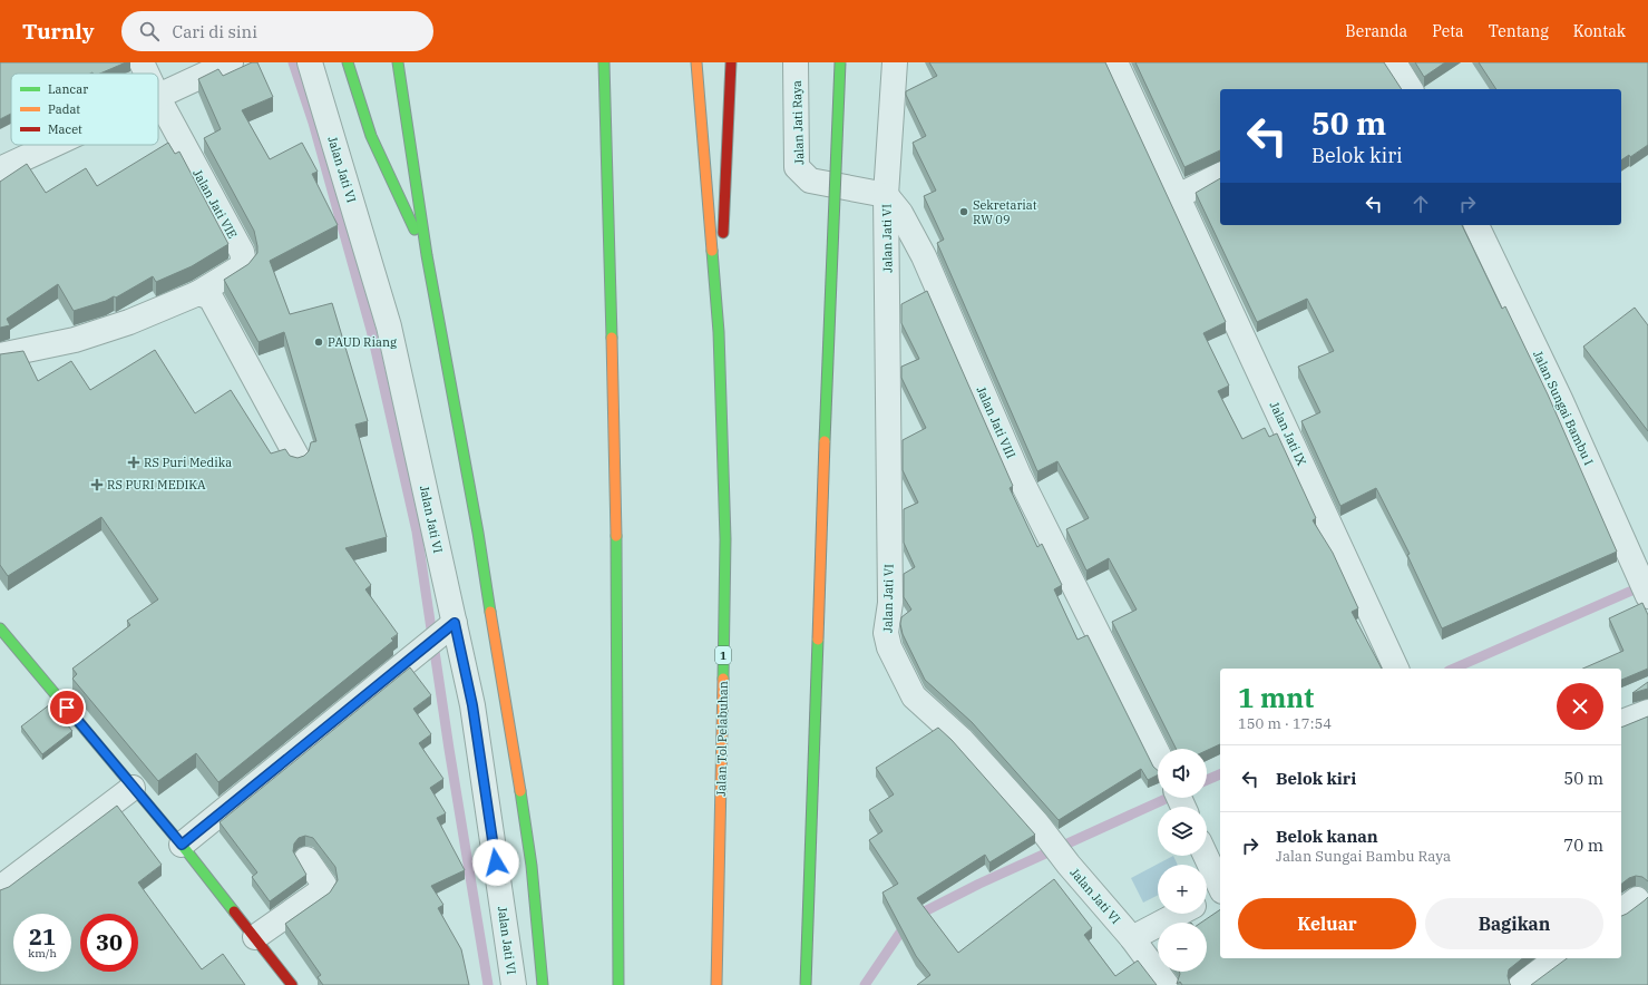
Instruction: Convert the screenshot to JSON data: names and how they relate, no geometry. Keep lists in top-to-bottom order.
{
  "streets": {
    "main road": ["1", "Jalan Tol Pelabuhan"],
    "street": [
      "Jalan Jati Raya",
      "Jalan Jati VI",
      "Jalan Jati VIE",
      "Jalan Sungai Bambu I",
      "Jalan Jati VIII",
      "Jalan Jati IX"
    ]
  },
  "crossings": [
    ["Jalan Jati Raya", "Jalan Jati VI"],
    ["Jalan Jati Raya", "Jalan Jati VIII"],
    ["Jalan Jati VI", "Jalan Jati VIII"]
  ],
  "places": {
    "other": ["Sekretariat RW 09", "PAUD Riang"],
    "health": ["RS Puri Medika", "RS PURI MEDIKA"]
  },
  "legend": ["Lancar", "Padat", "Macet"],
  "page": {
    "header": "Turnly",
    "search": "Cari di sini",
    "nav": [
      "Beranda",
      "Peta",
      "Tentang",
      "Kontak"
    ],
    "turn": ["50 m", "Belok kiri"],
    "heading": ["1 mnt", "150 m · 17:54"],
    "list": [
      {
        "name": "Belok kiri",
        "value": "50 m"
      },
      {
        "name": "Belok kanan",
        "note": "Jalan Sungai Bambu Raya",
        "value": "70 m"
      }
    ],
    "map_buttons": ["+", "−"],
    "buttons": ["Keluar", "Bagikan"],
    "speed": "21 km/h",
    "limit": "30"
  }
}
